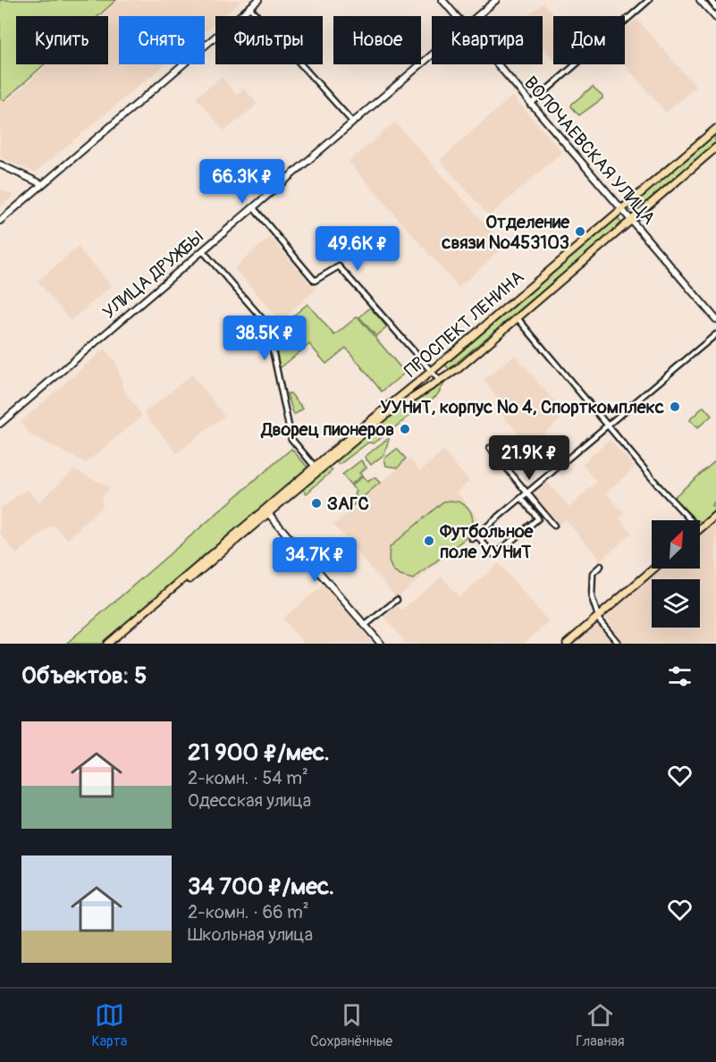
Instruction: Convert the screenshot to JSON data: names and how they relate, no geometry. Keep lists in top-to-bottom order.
{
  "streets": {
    "main road": ["ВОЛОЧАЕВСКАЯ УЛИЦА", "УЛИЦА ДРУЖБЫ", "ПРОСПЕКТ ЛЕНИНА"]
  },
  "crossings": [
    ["ВОЛОЧАЕВСКАЯ УЛИЦА", "ПРОСПЕКТ ЛЕНИНА"]
  ],
  "places": [
    "Отделение связи №453103",
    "УУНиТ, корпус № 4, Спорткомплекс",
    "Дворец пионеров",
    "ЗАГС",
    "Футбольное поле УУНиТ"
  ],
  "north": "top right",
  "page": {
    "chip": [
      "Купить",
      "Снять",
      "Фильтры",
      "Новое",
      "Квартира",
      "Дом"
    ],
    "price": [
      "66.3K ₽",
      "49.6K ₽",
      "38.5K ₽",
      "21.9K ₽",
      "34.7K ₽"
    ],
    "heading": "Объектов: 5",
    "list": [
      {
        "name": "21 900 ₽/мес.",
        "note": "2-комн. · 54 m² · Одесская улица"
      },
      {
        "name": "34 700 ₽/мес.",
        "note": "2-комн. · 66 m² · Школьная улица"
      }
    ],
    "tabs": ["Карта", "Сохранённые", "Главная"]
  }
}
